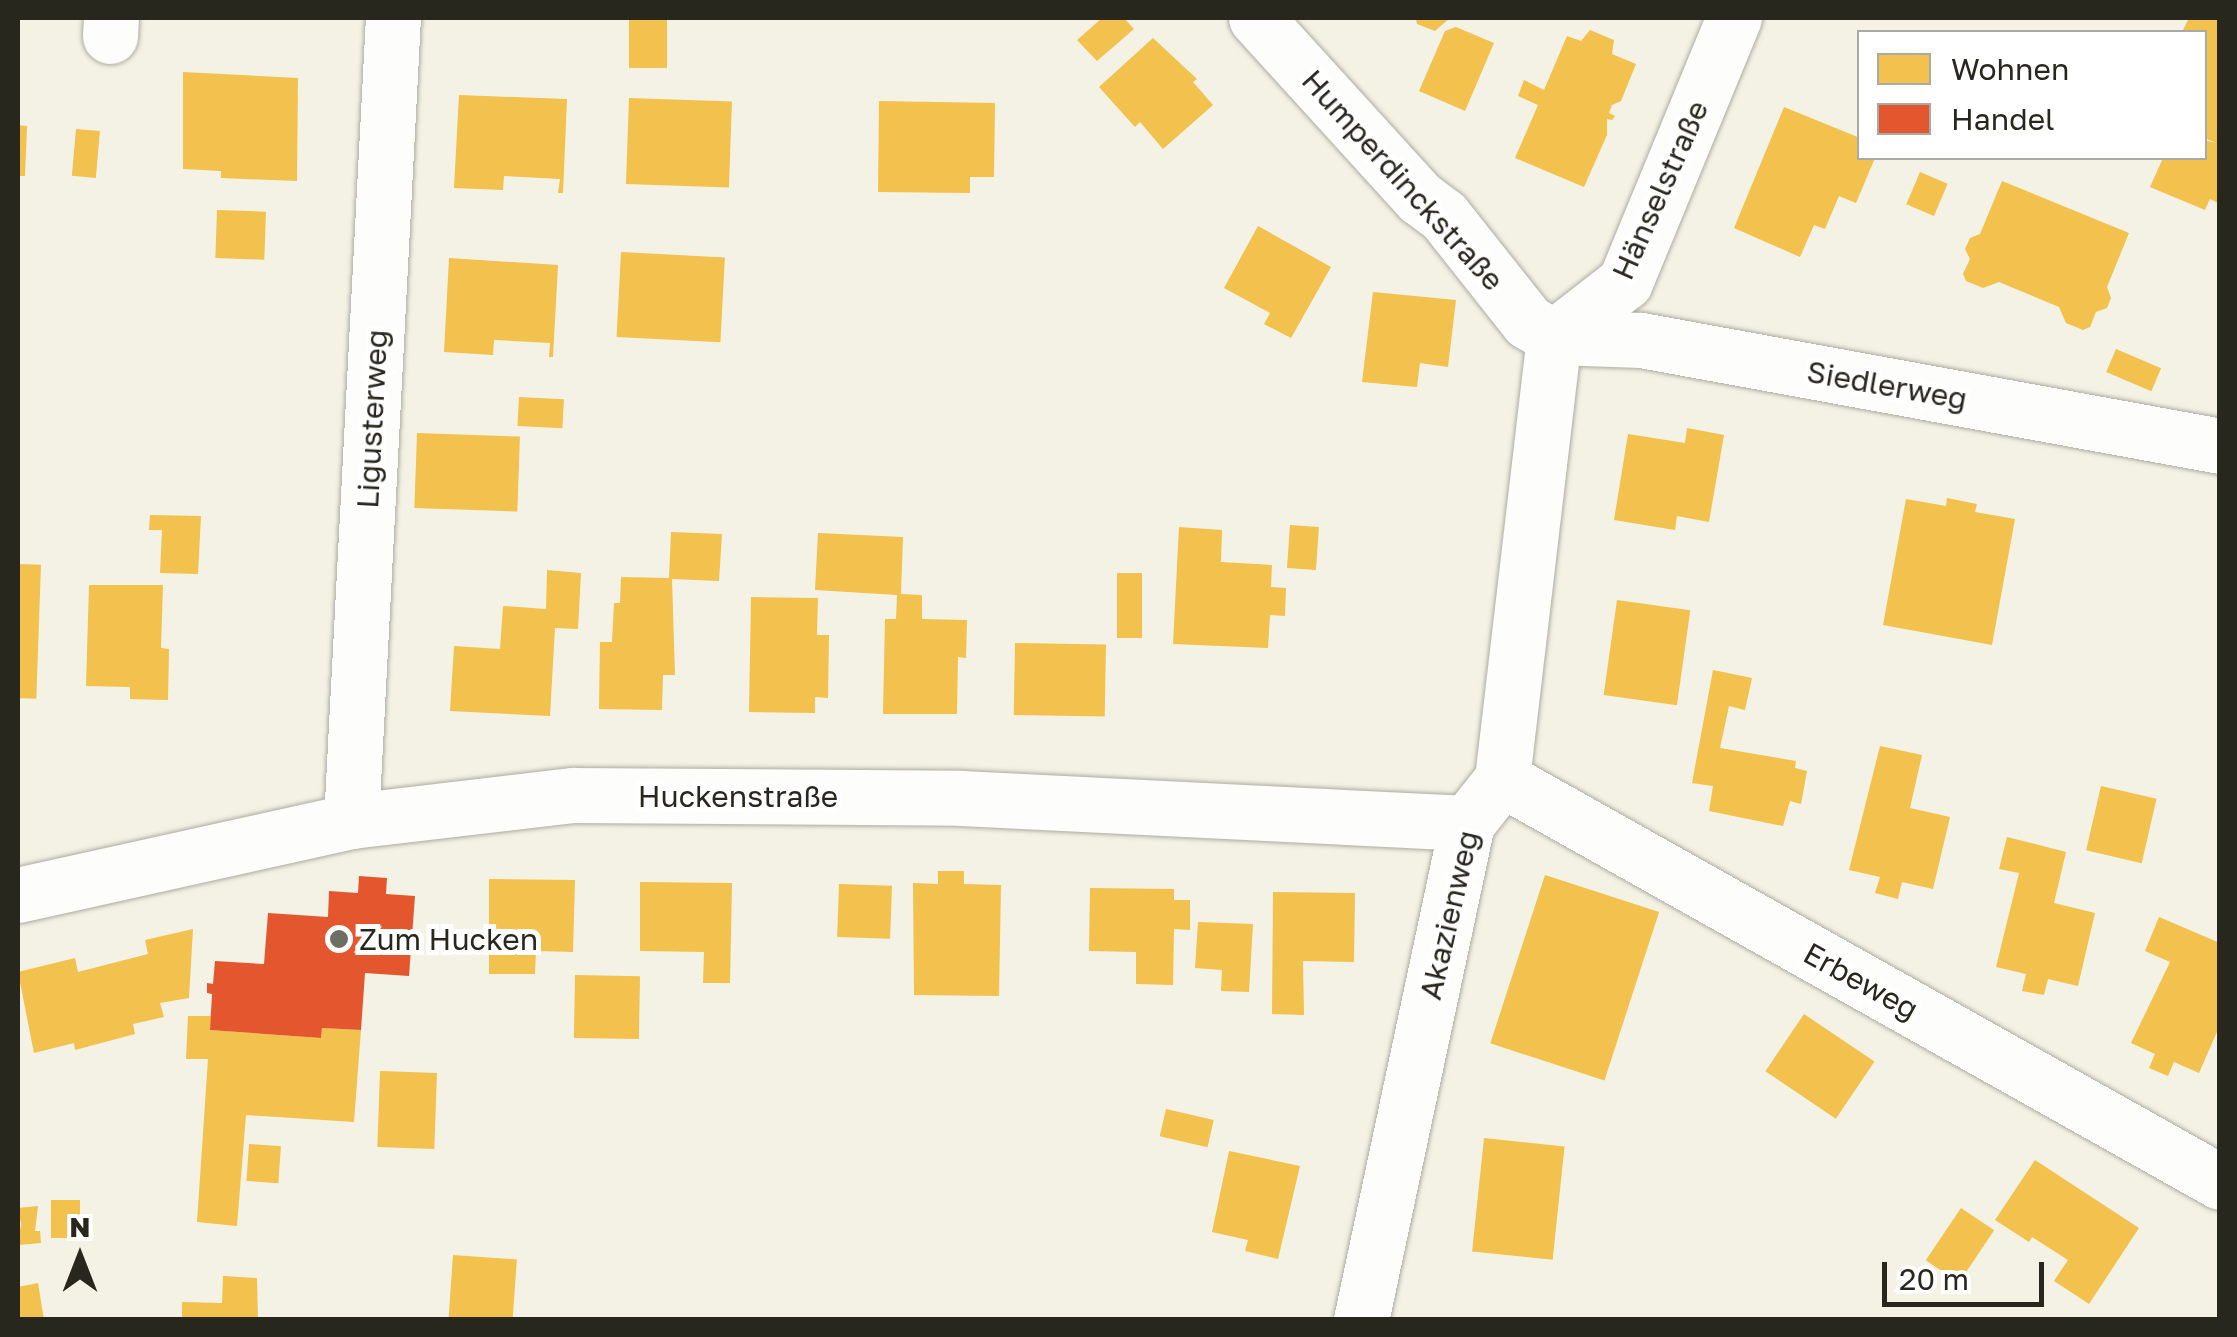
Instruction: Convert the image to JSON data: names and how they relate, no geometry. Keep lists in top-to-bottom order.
{
  "streets": {
    "street": [
      "Humperdinckstraße",
      "Hänselstraße",
      "Siedlerweg",
      "Ligusterweg",
      "Huckenstraße",
      "Akazienweg",
      "Erbeweg"
    ]
  },
  "crossings": [
    ["Humperdinckstraße", "Hänselstraße"],
    ["Humperdinckstraße", "Siedlerweg"],
    ["Hänselstraße", "Siedlerweg"],
    ["Ligusterweg", "Huckenstraße"],
    ["Huckenstraße", "Akazienweg"],
    ["Akazienweg", "Erbeweg"]
  ],
  "places": ["Zum Hucken"],
  "legend": ["Wohnen", "Handel"],
  "scale_bar": "20 m",
  "north": "top"
}
